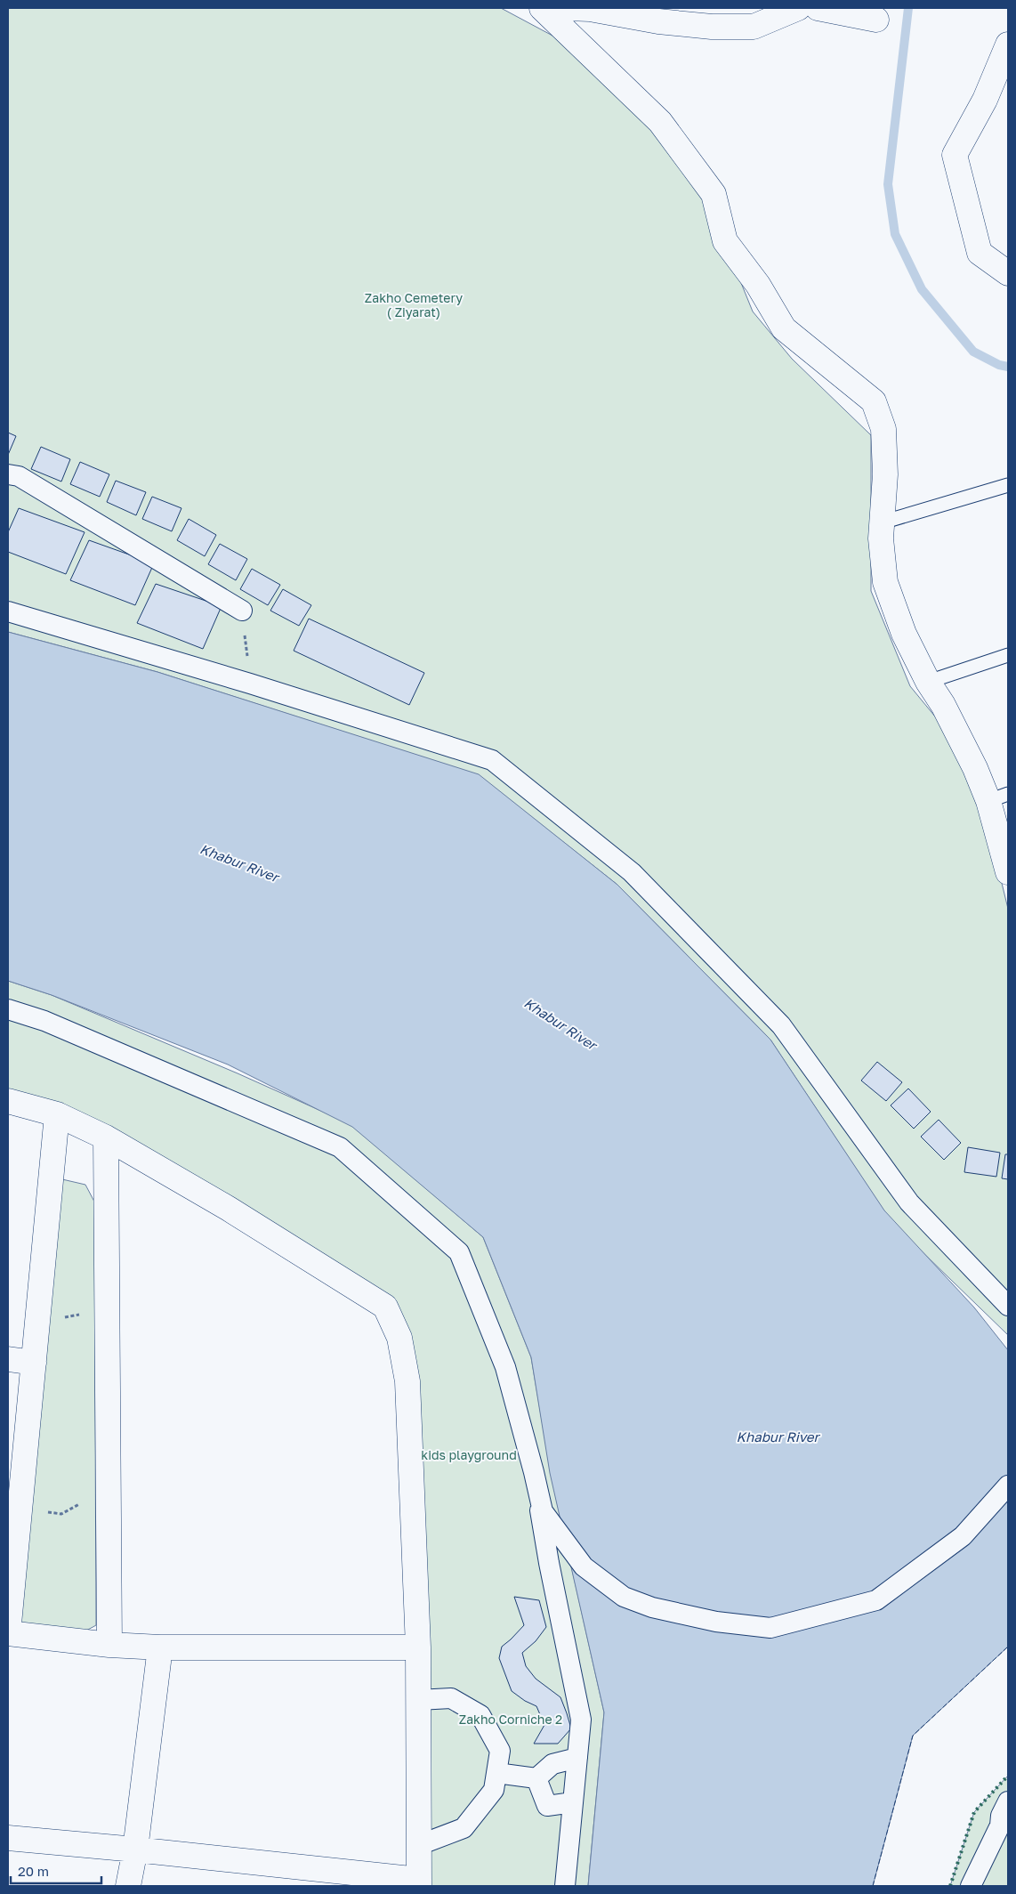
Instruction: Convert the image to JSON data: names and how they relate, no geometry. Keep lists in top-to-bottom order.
{
  "water": ["Khabur River"],
  "parks": ["Zakho Cemetery ( Ziyarat)", "kids playground", "Zakho Corniche 2"],
  "scale_bar": "20 m"
}
